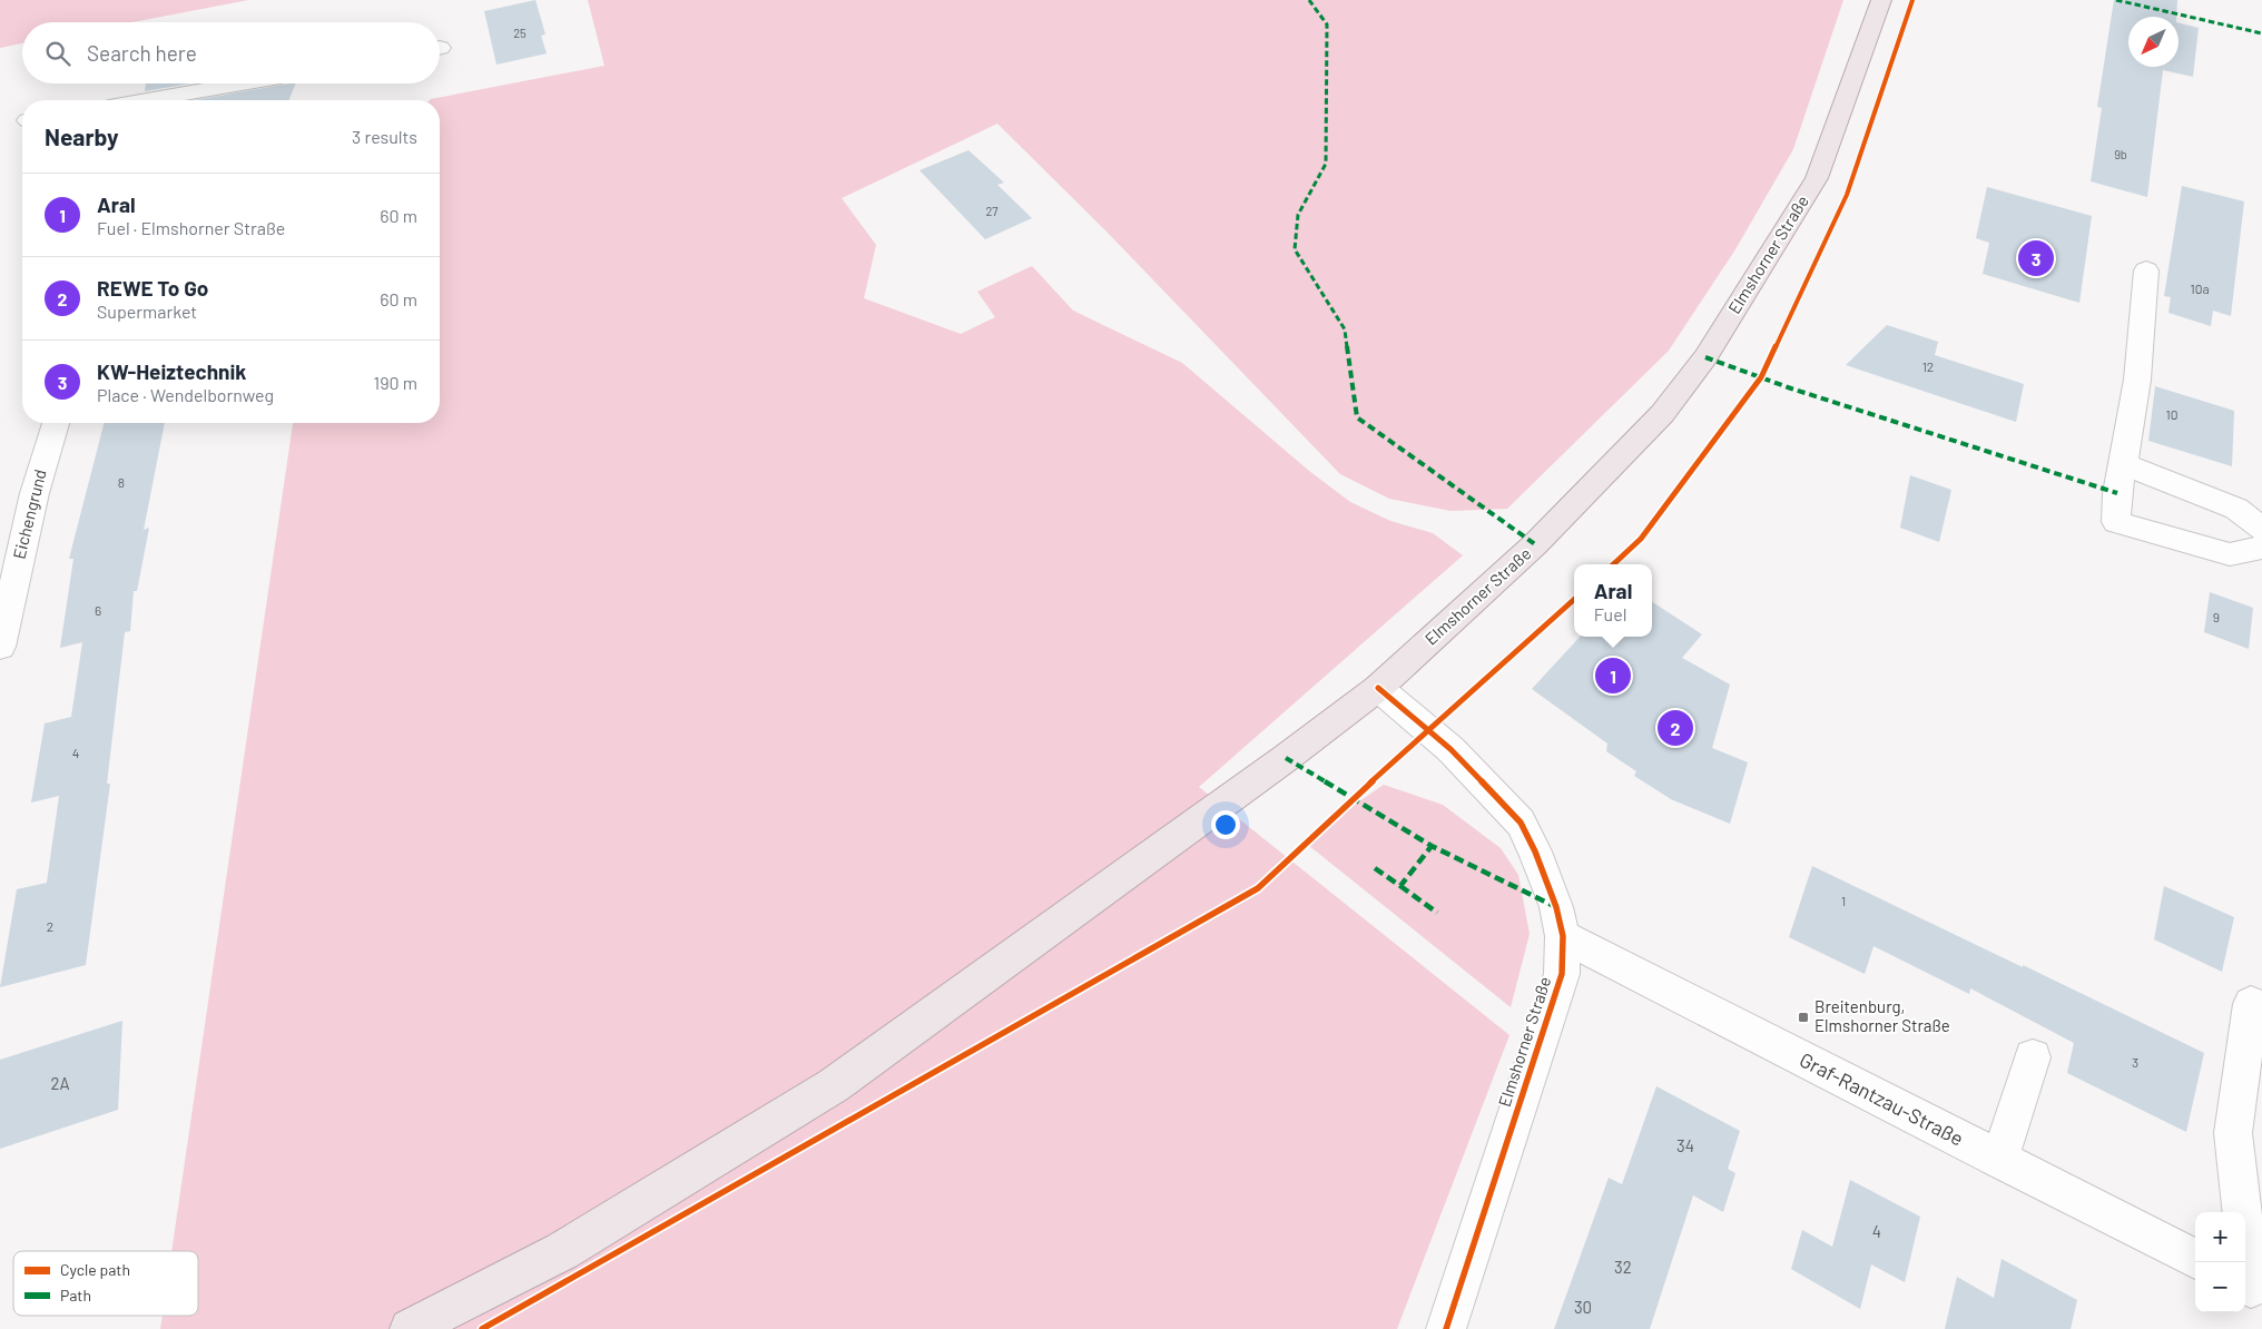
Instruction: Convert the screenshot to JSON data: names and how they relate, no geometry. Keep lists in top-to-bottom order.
{
  "streets": {
    "main road": ["Elmshorner Straße"],
    "street": ["Eichengrund", "Graf-Rantzau-Straße"]
  },
  "crossings": [
    ["Elmshorner Straße", "Graf-Rantzau-Straße"]
  ],
  "places": {
    "transit": ["Breitenburg, Elmshorner Straße"]
  },
  "house_numbers": [
    "25",
    "9b",
    "27",
    "10a",
    "12",
    "10",
    "8",
    "6",
    "9",
    "4",
    "1",
    "2",
    "3",
    "2A",
    "34",
    "4",
    "32",
    "30"
  ],
  "legend": ["Cycle path", "Path"],
  "north": "bottom left",
  "page": {
    "search": "Search here",
    "heading": ["Nearby", "3 results"],
    "list": [
      {
        "mark": "1",
        "name": "Aral",
        "note": "Fuel · Elmshorner Straße",
        "value": "60 m"
      },
      {
        "mark": "2",
        "name": "REWE To Go",
        "note": "Supermarket",
        "value": "60 m"
      },
      {
        "mark": "3",
        "name": "KW-Heiztechnik",
        "note": "Place · Wendelbornweg",
        "value": "190 m"
      }
    ],
    "pins": ["3", "1", "2"],
    "popup": ["Aral", "Fuel"],
    "map_buttons": ["+", "−"]
  }
}
